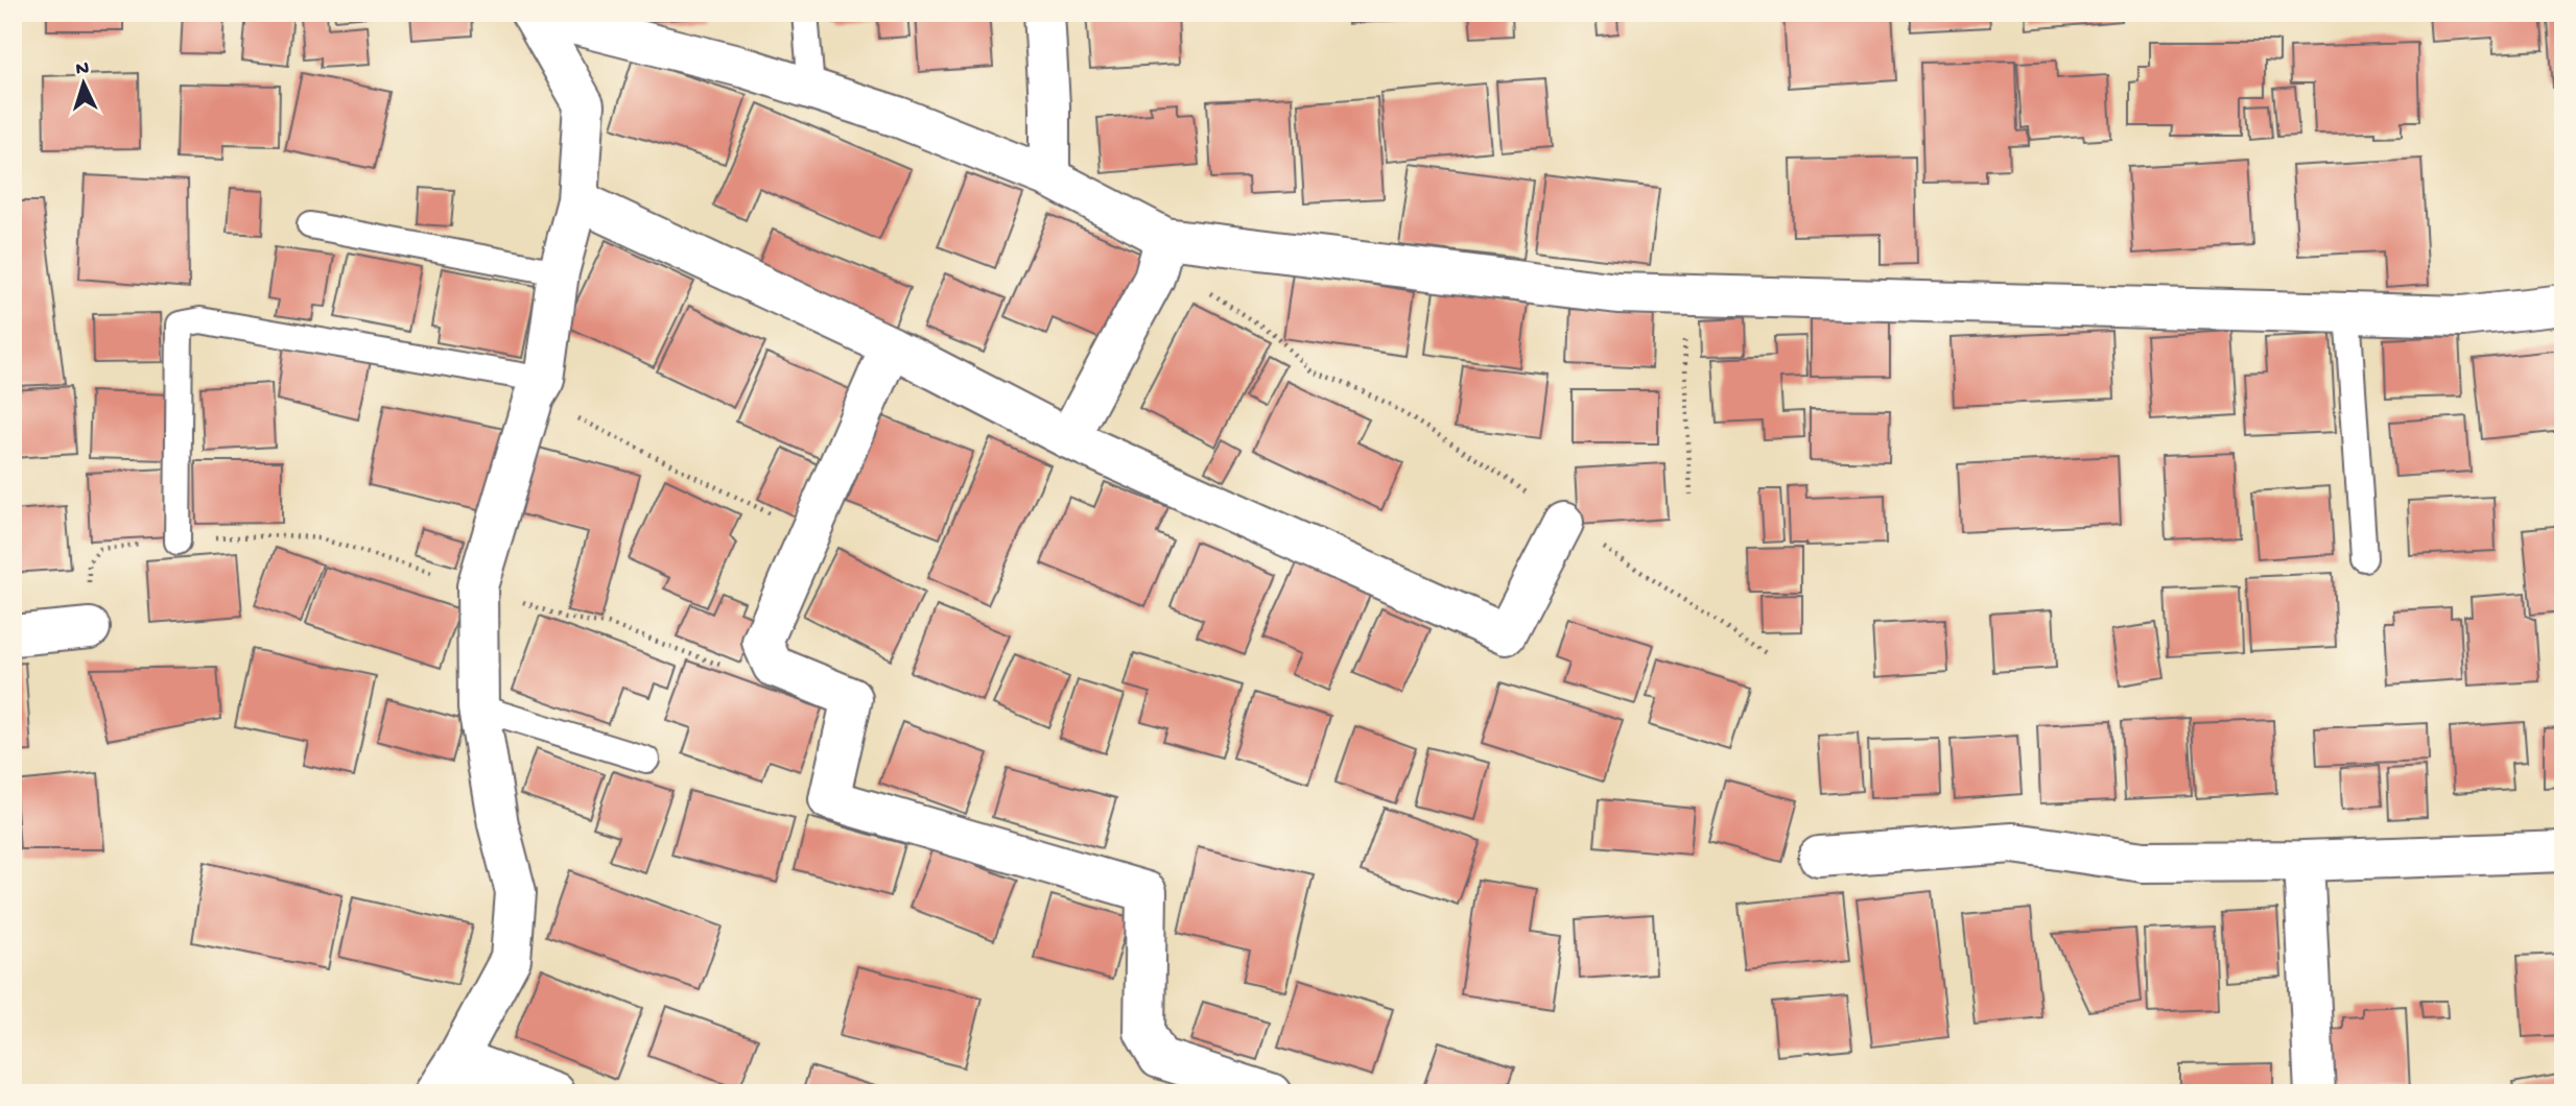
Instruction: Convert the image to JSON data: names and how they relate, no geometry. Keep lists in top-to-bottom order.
{
  "north": "top"
}
